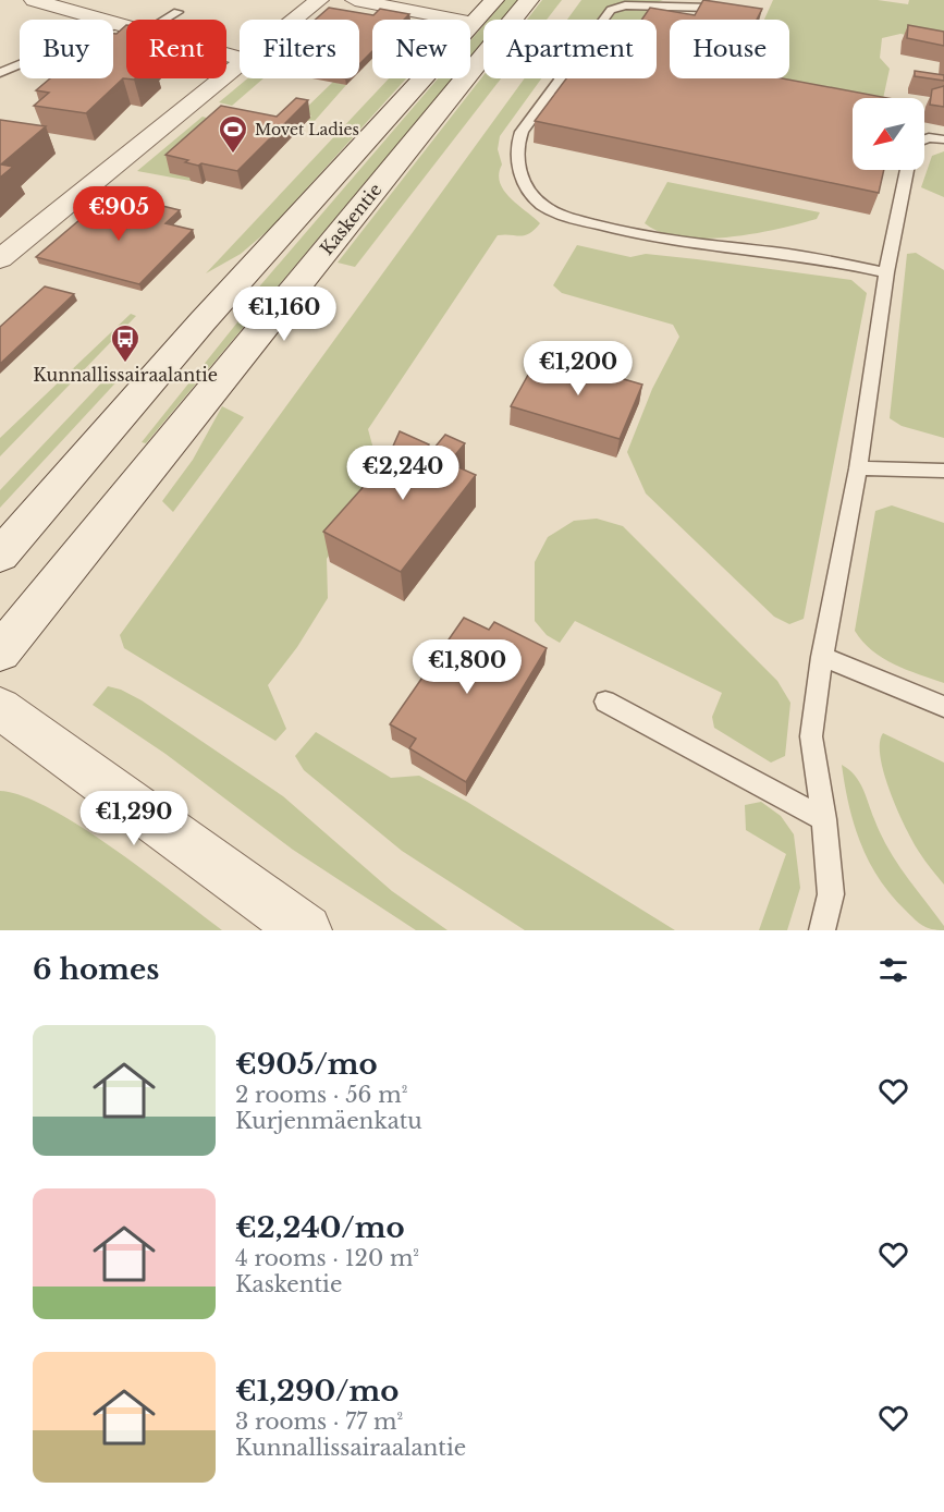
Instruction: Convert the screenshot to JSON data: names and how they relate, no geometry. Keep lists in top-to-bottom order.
{
  "streets": {
    "main road": ["Kaskentie"]
  },
  "places": {
    "sports": ["Movet Ladies"],
    "bus stop": ["Kunnallissairaalantie"]
  },
  "north": "bottom left",
  "page": {
    "chip": [
      "Buy",
      "Rent",
      "Filters",
      "New",
      "Apartment",
      "House"
    ],
    "price": [
      "€905",
      "€1,160",
      "€1,200",
      "€2,240",
      "€1,800",
      "€1,290"
    ],
    "heading": "6 homes",
    "list": [
      {
        "name": "€905/mo",
        "note": "2 rooms · 56 m² · Kurjenmäenkatu"
      },
      {
        "name": "€2,240/mo",
        "note": "4 rooms · 120 m² · Kaskentie"
      },
      {
        "name": "€1,290/mo",
        "note": "3 rooms · 77 m² · Kunnallissairaalantie"
      }
    ]
  }
}
